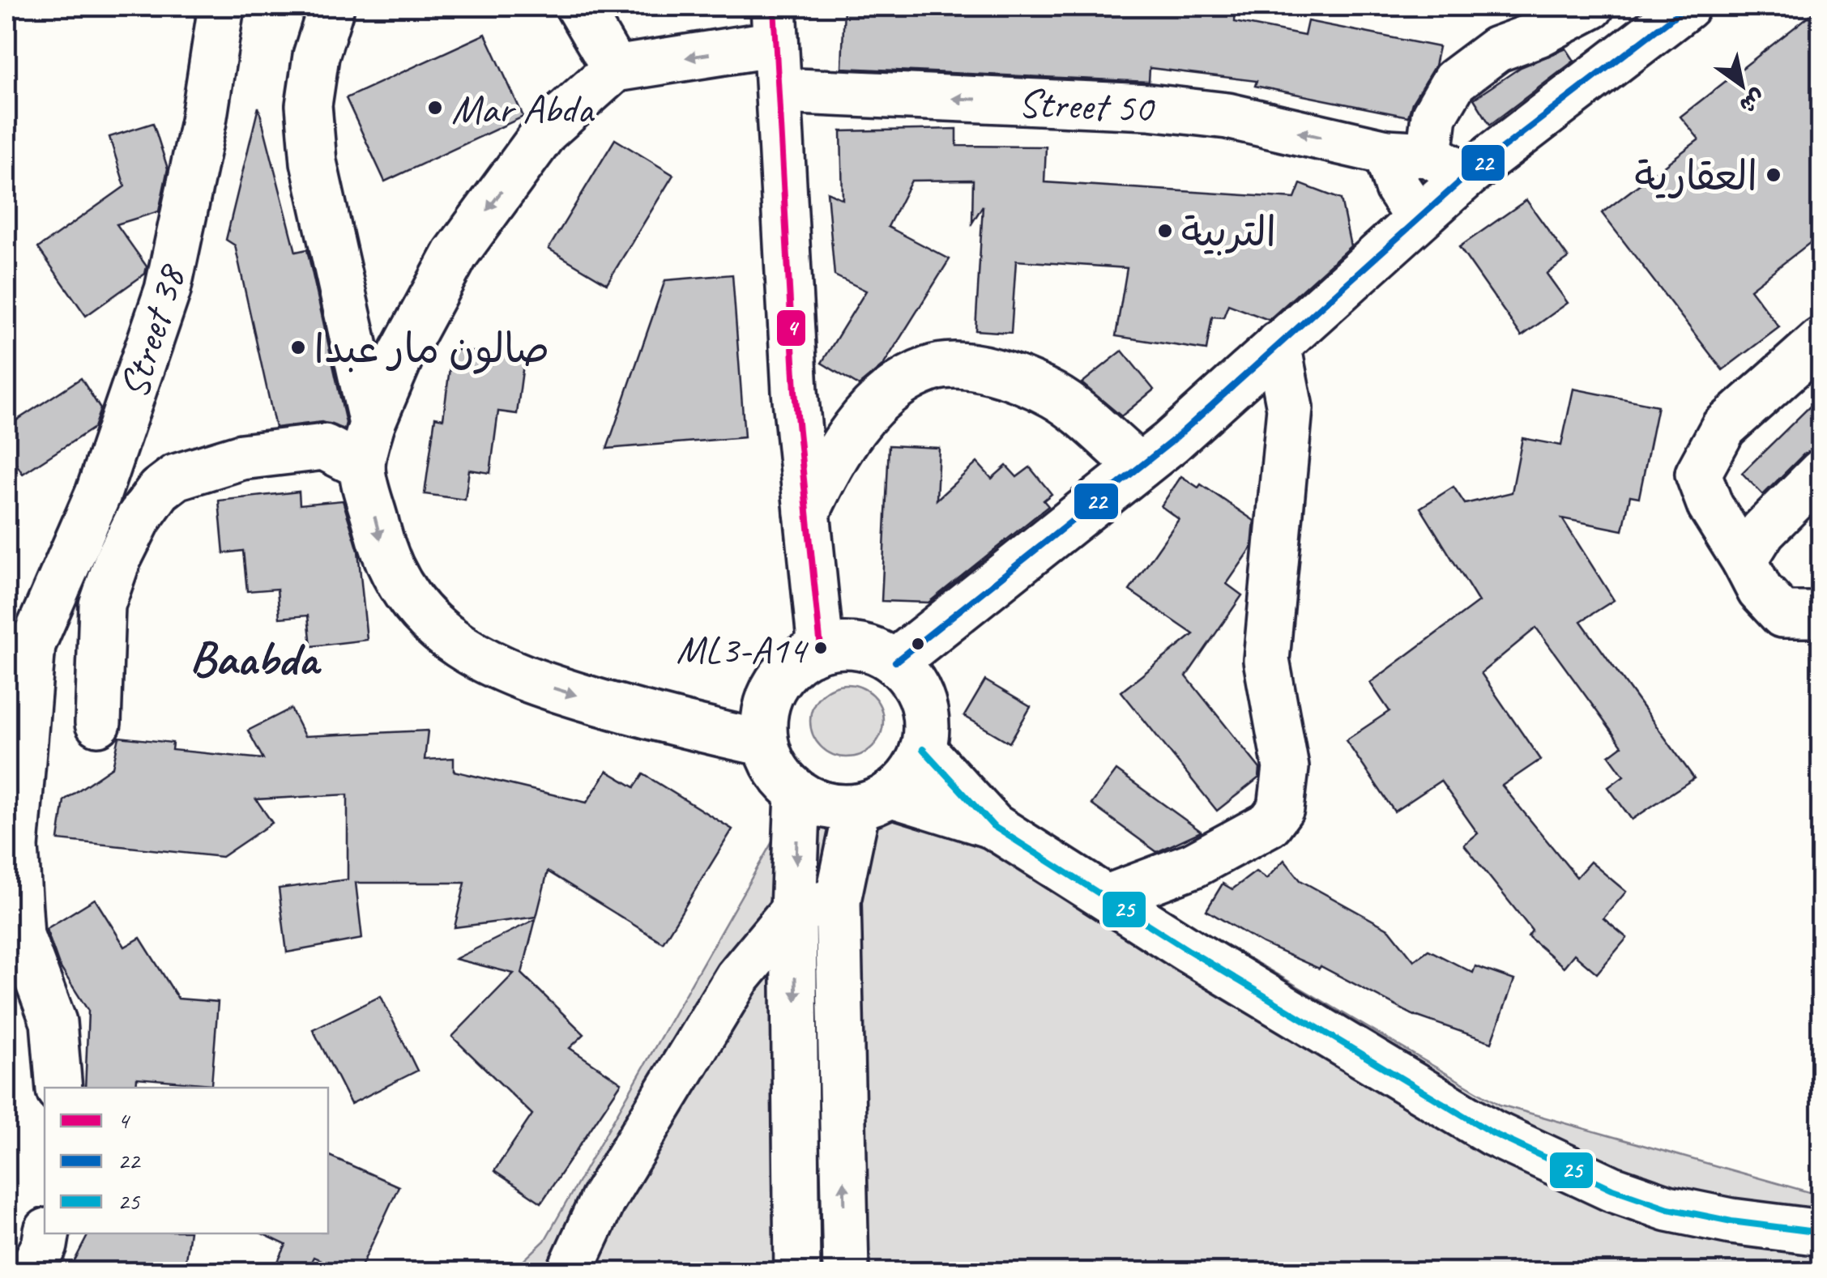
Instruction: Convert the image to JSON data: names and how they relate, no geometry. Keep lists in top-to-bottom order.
{
  "streets": {
    "street": ["Street 50", "Street 38"]
  },
  "one_way": ["Street 50"],
  "districts": ["Baabda"],
  "places": [
    "Mar Abda",
    "العقارية",
    "التربية",
    "صالون مار عبدا",
    "ML3-A14"
  ],
  "lines": ["transit line 4", "transit line 22", "transit line 25"],
  "legend": ["4", "22", "25"],
  "north": "bottom right"
}
